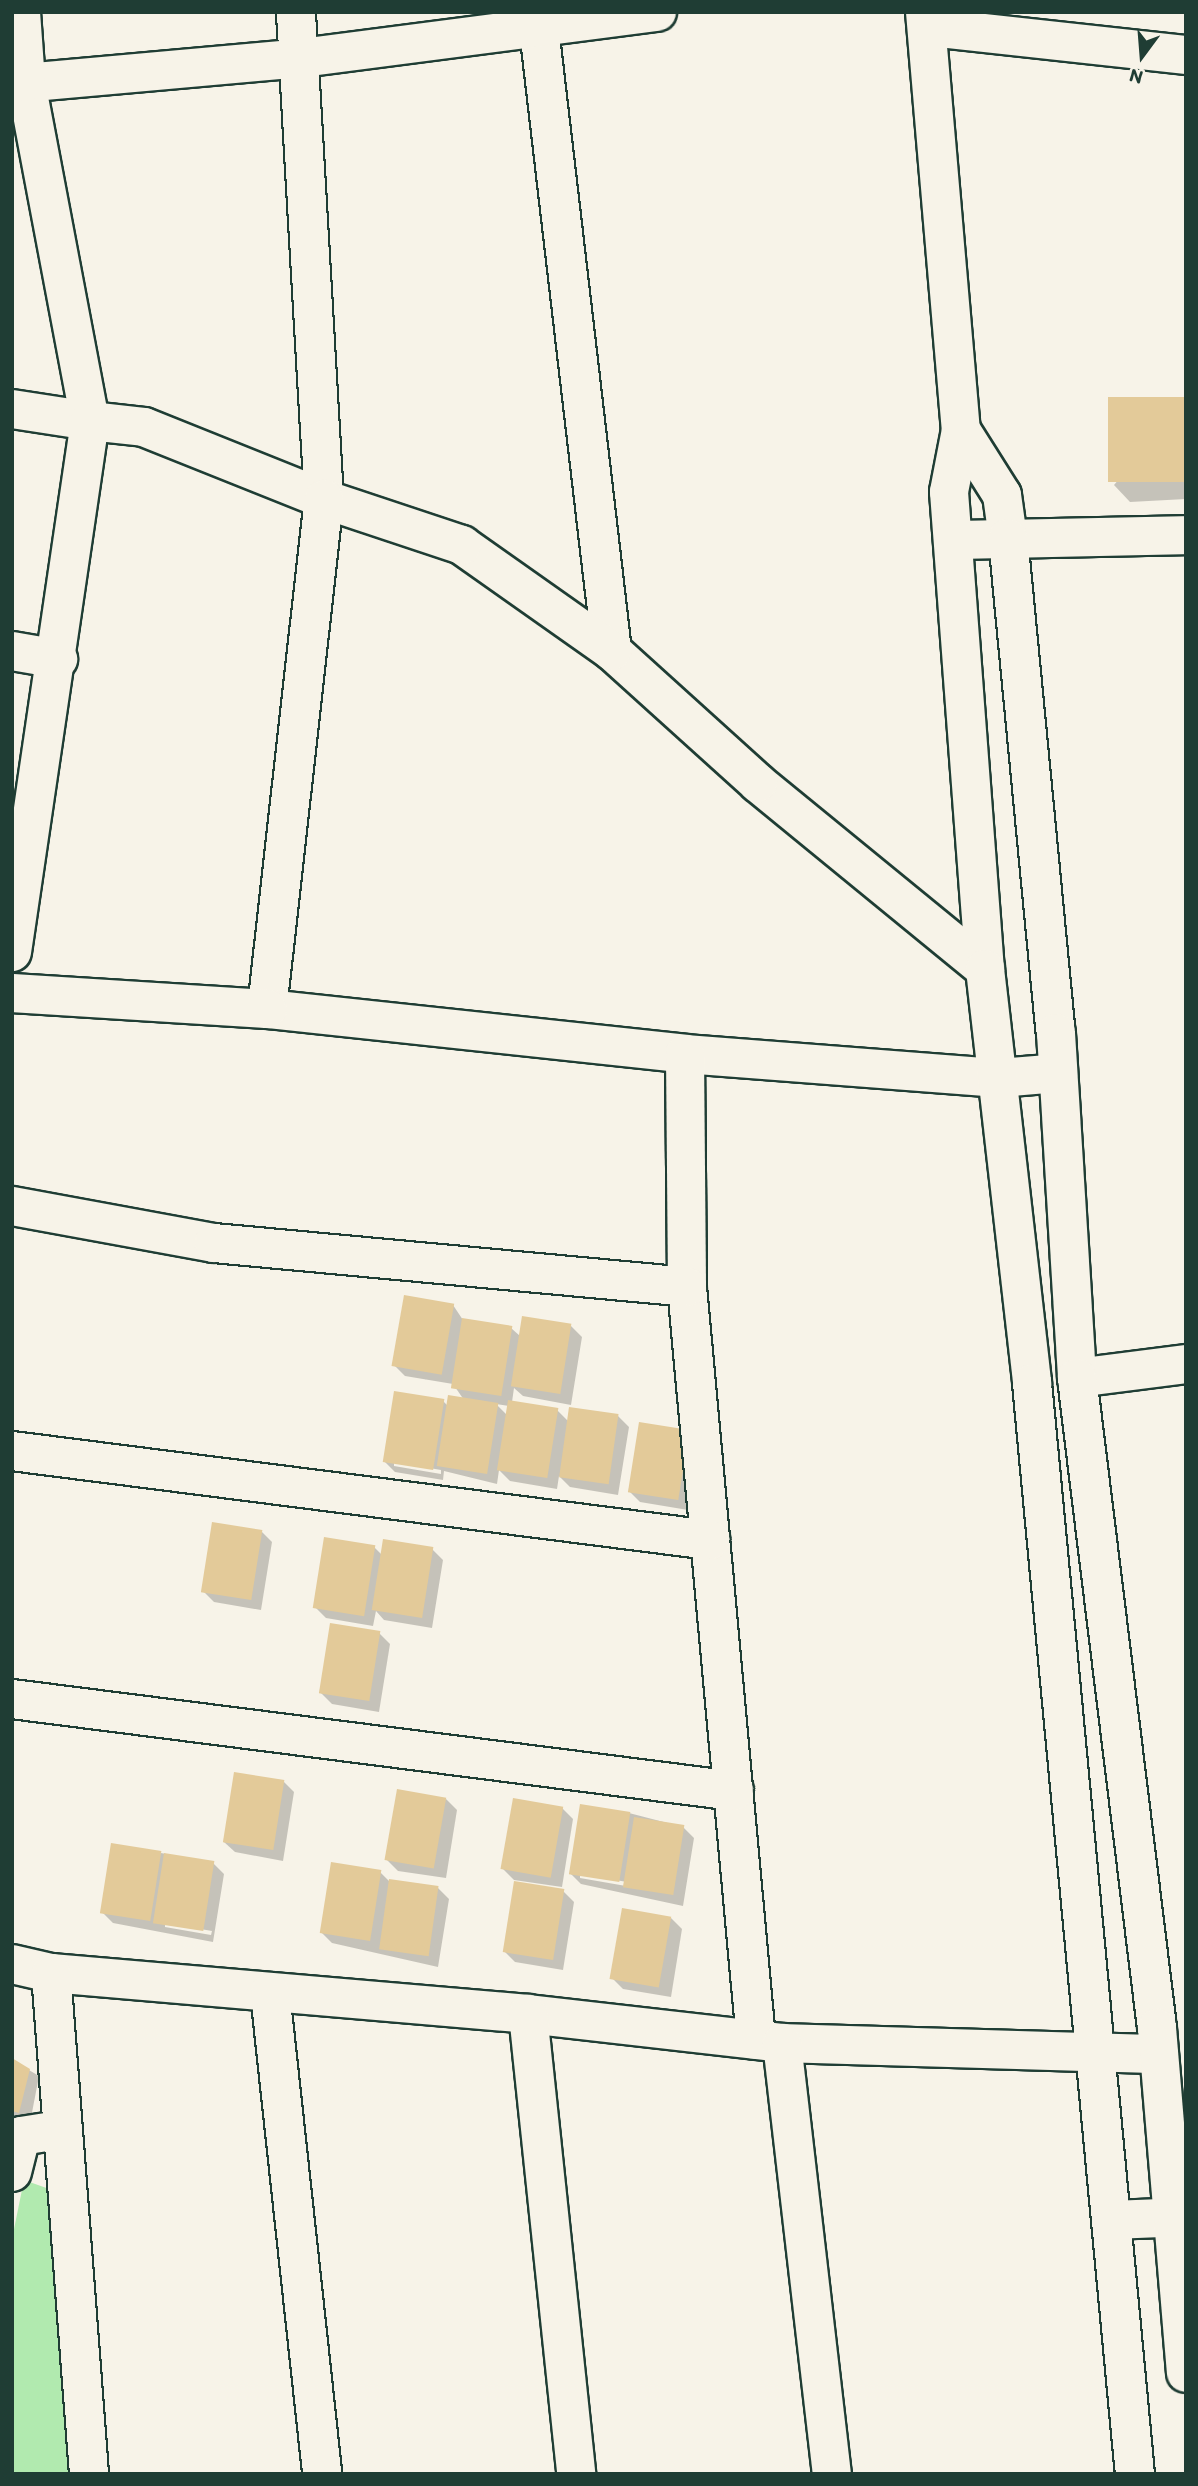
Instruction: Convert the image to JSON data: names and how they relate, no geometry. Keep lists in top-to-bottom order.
{
  "north": "bottom"
}
